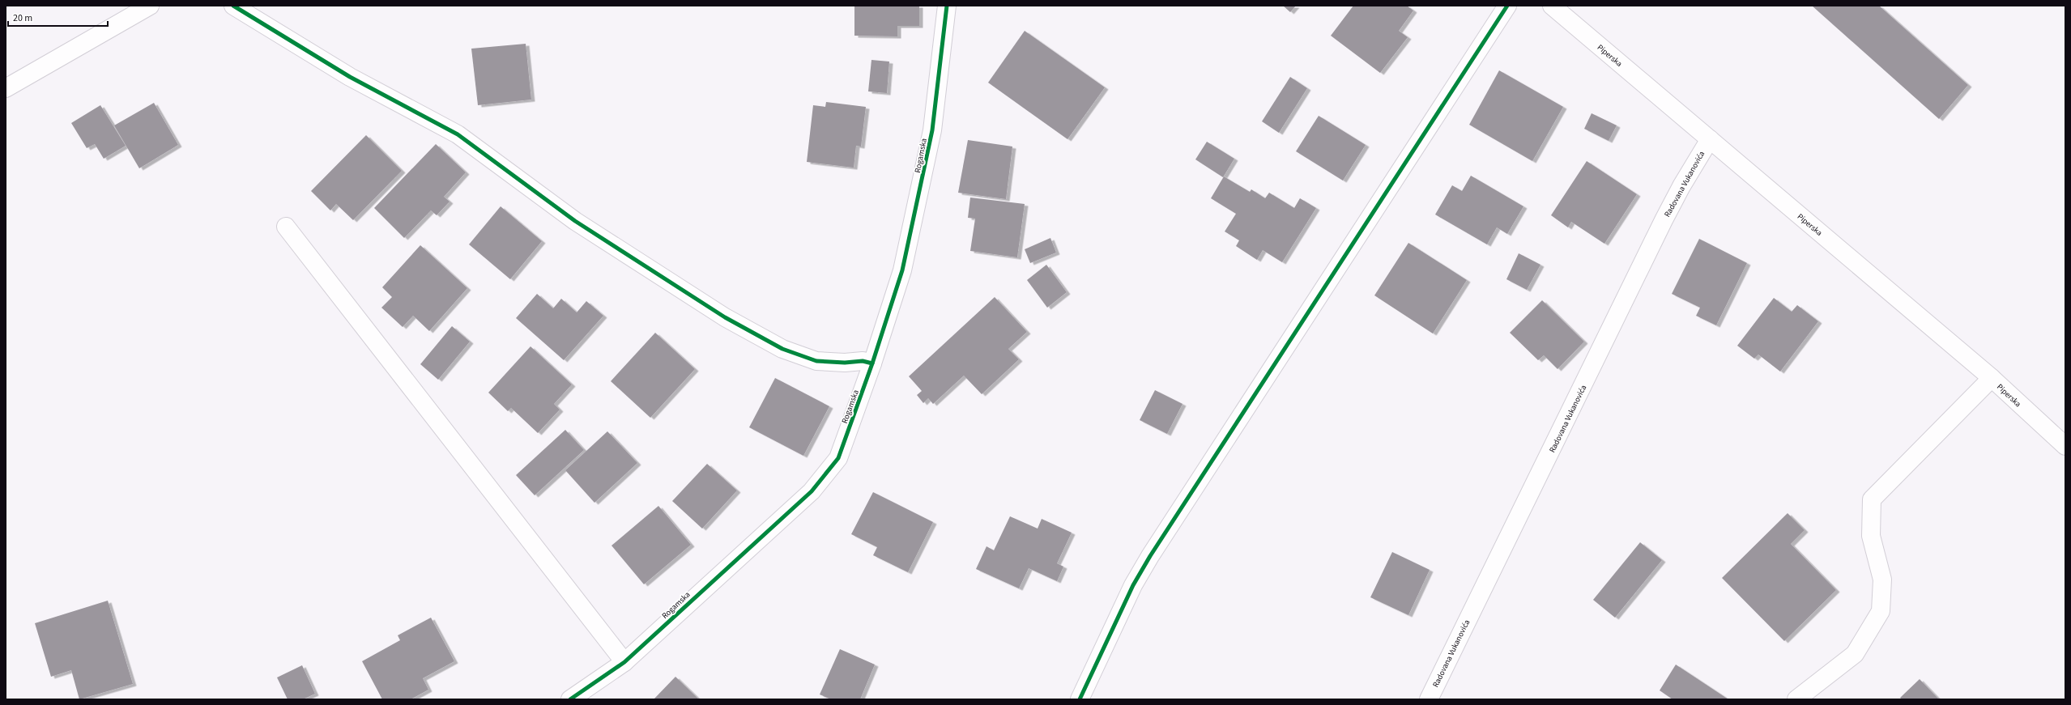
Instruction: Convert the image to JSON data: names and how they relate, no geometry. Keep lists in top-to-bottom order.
{
  "streets": {
    "street": ["Piperska", "Rogamska", "Radovana Vukanovića"]
  },
  "crossings": [
    ["Piperska", "Radovana Vukanovića"]
  ],
  "scale_bar": "20 m"
}
